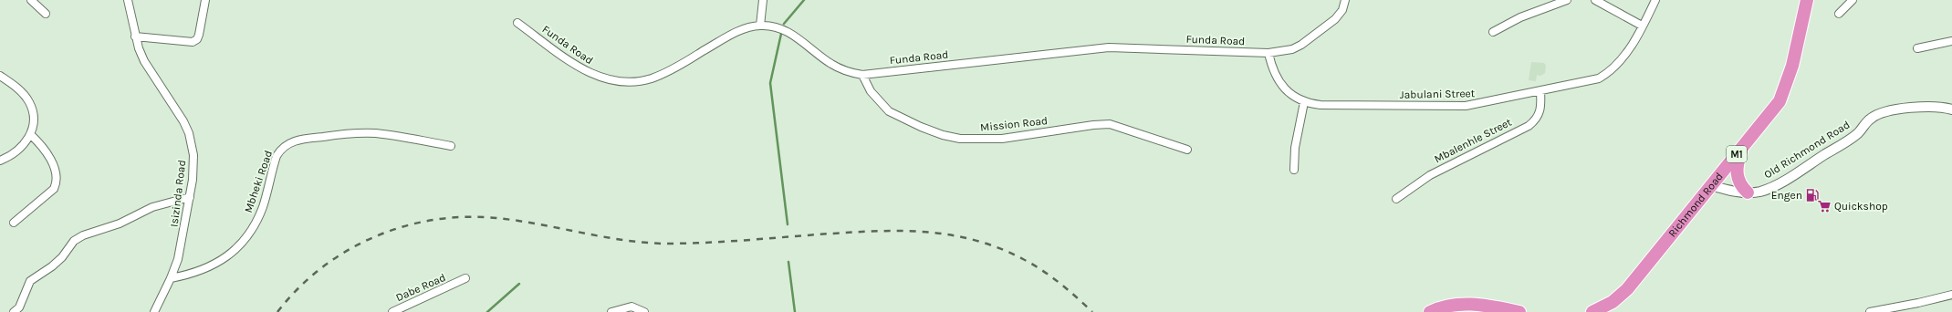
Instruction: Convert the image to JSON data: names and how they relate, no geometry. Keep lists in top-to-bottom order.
{
  "streets": {
    "highway": ["M1", "Richmond Road"],
    "street": [
      "Funda Road",
      "Jabulani Street",
      "Mission Road",
      "Mbalenhle Street",
      "Old Richmond Road",
      "Mbheki Road",
      "Isizinda Road",
      "Dabe Road"
    ]
  },
  "crossings": [
    ["Funda Road", "Jabulani Street"],
    ["Funda Road", "Mission Road"],
    ["Jabulani Street", "Mbalenhle Street"],
    ["Old Richmond Road", "Richmond Road"],
    ["Mbheki Road", "Isizinda Road"]
  ],
  "places": {
    "fuel station": ["Engen"],
    "supermarket": ["Quickshop"]
  }
}
